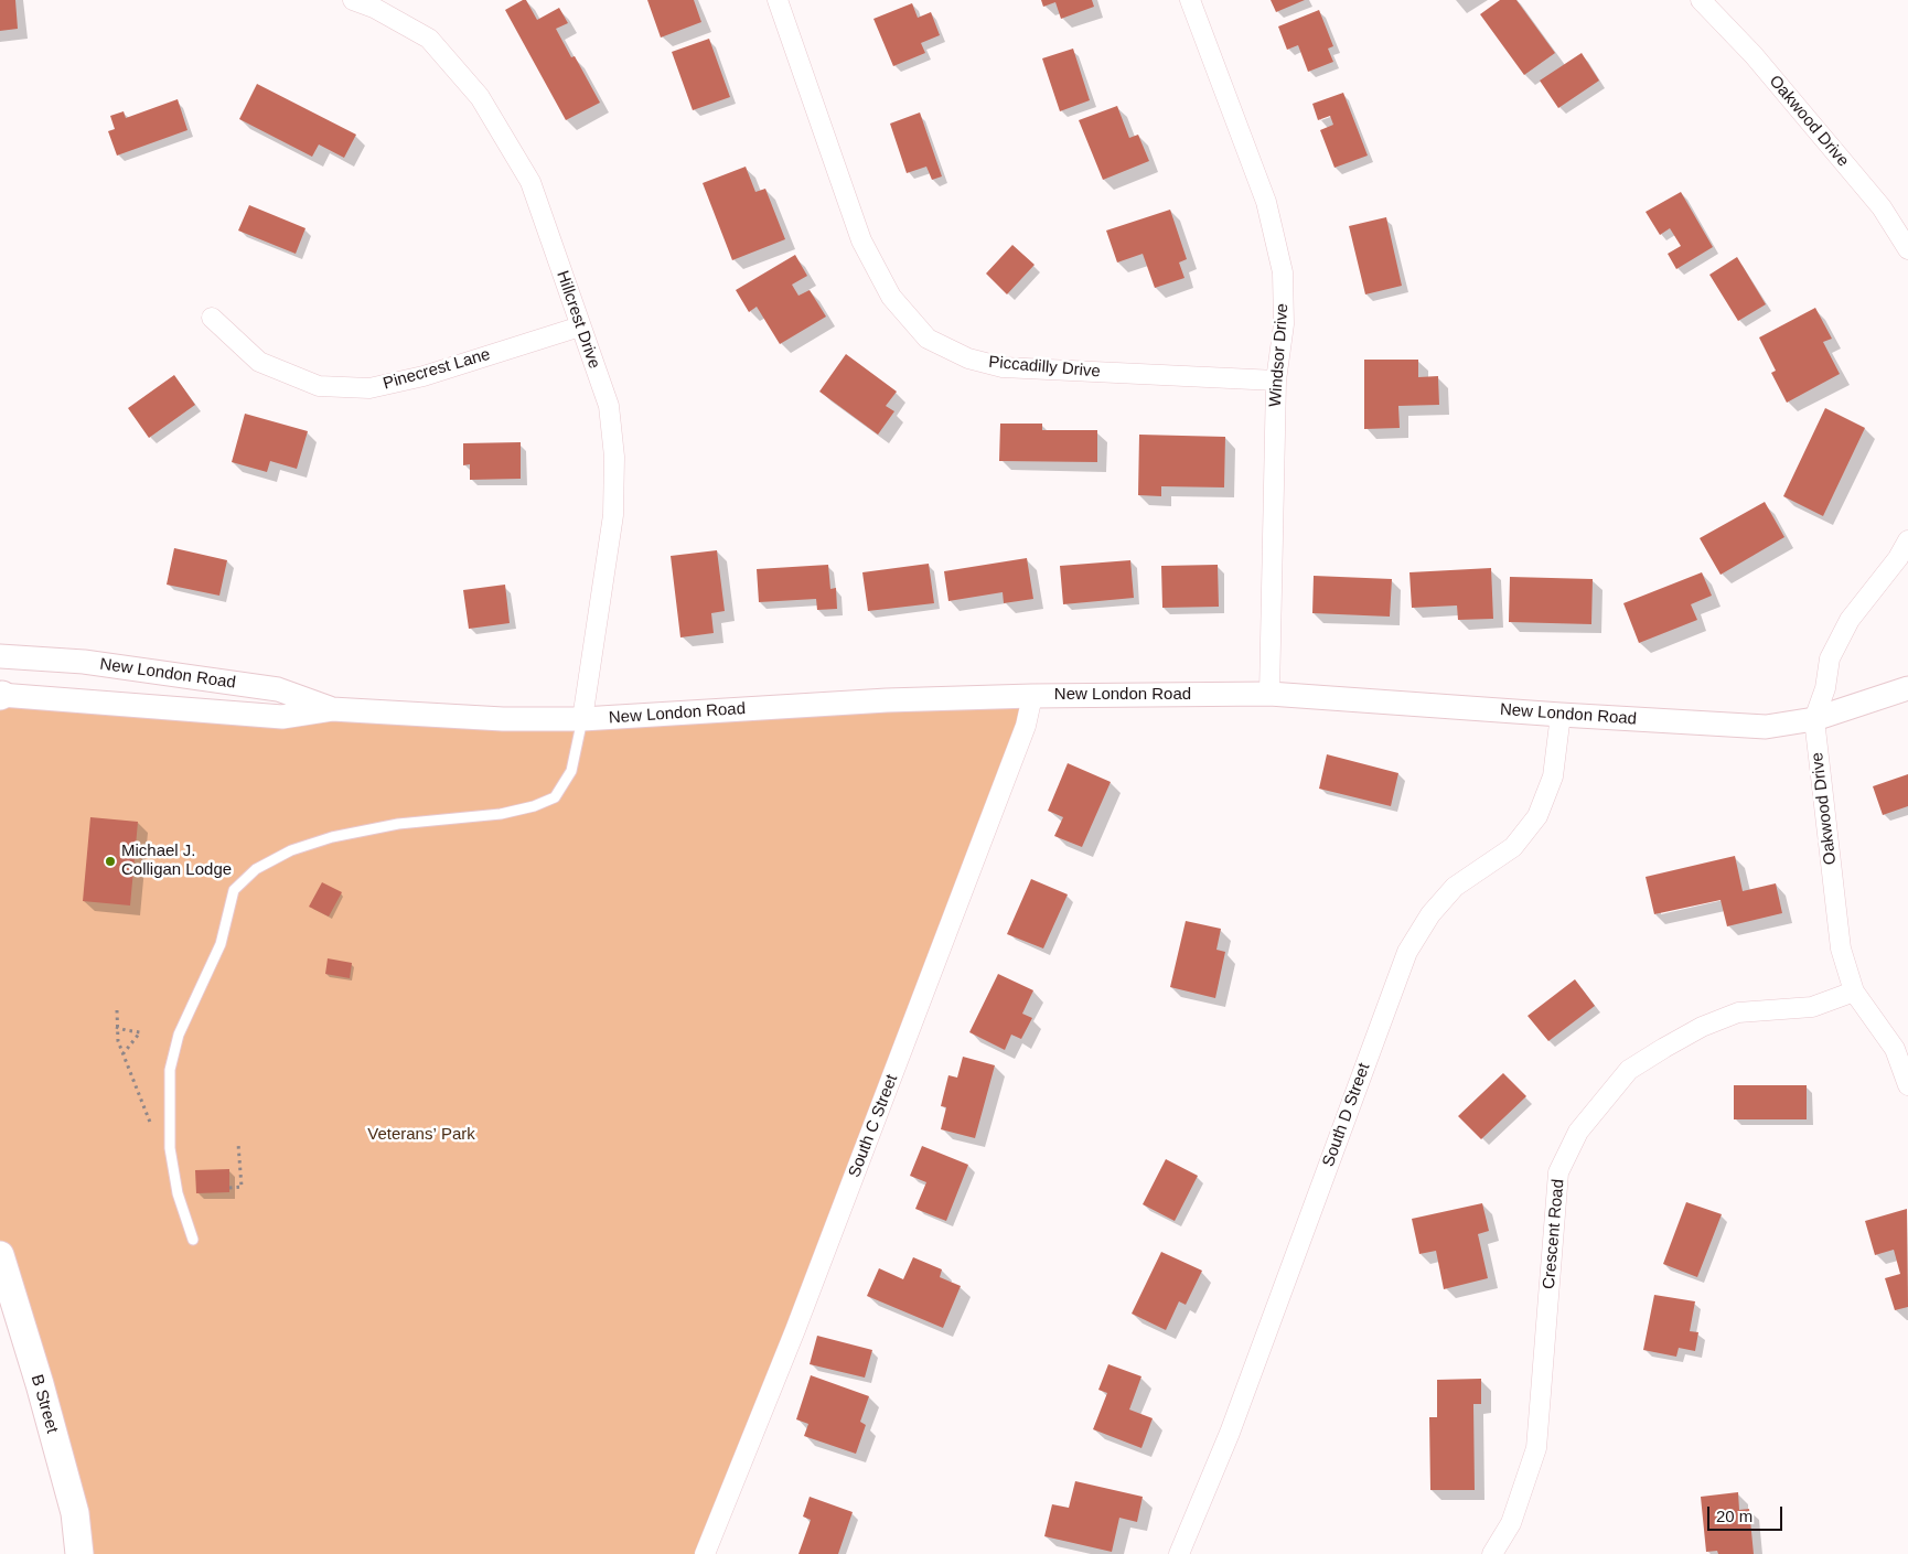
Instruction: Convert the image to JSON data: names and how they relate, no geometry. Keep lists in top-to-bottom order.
{
  "streets": {
    "main road": ["B Street"],
    "street": [
      "Oakwood Drive",
      "Hillcrest Drive",
      "Windsor Drive",
      "Piccadilly Drive",
      "Pinecrest Lane",
      "New London Road",
      "South D Street",
      "South C Street",
      "Crescent Road"
    ]
  },
  "crossings": [
    ["Oakwood Drive", "New London Road"],
    ["Oakwood Drive", "Crescent Road"],
    ["Hillcrest Drive", "Pinecrest Lane"],
    ["Hillcrest Drive", "New London Road"],
    ["Windsor Drive", "Piccadilly Drive"],
    ["Windsor Drive", "New London Road"],
    ["New London Road", "South D Street"],
    ["New London Road", "South C Street"]
  ],
  "parks": ["Veterans’ Park"],
  "places": ["Michael J. Colligan Lodge"],
  "scale_bar": "20 m"
}
